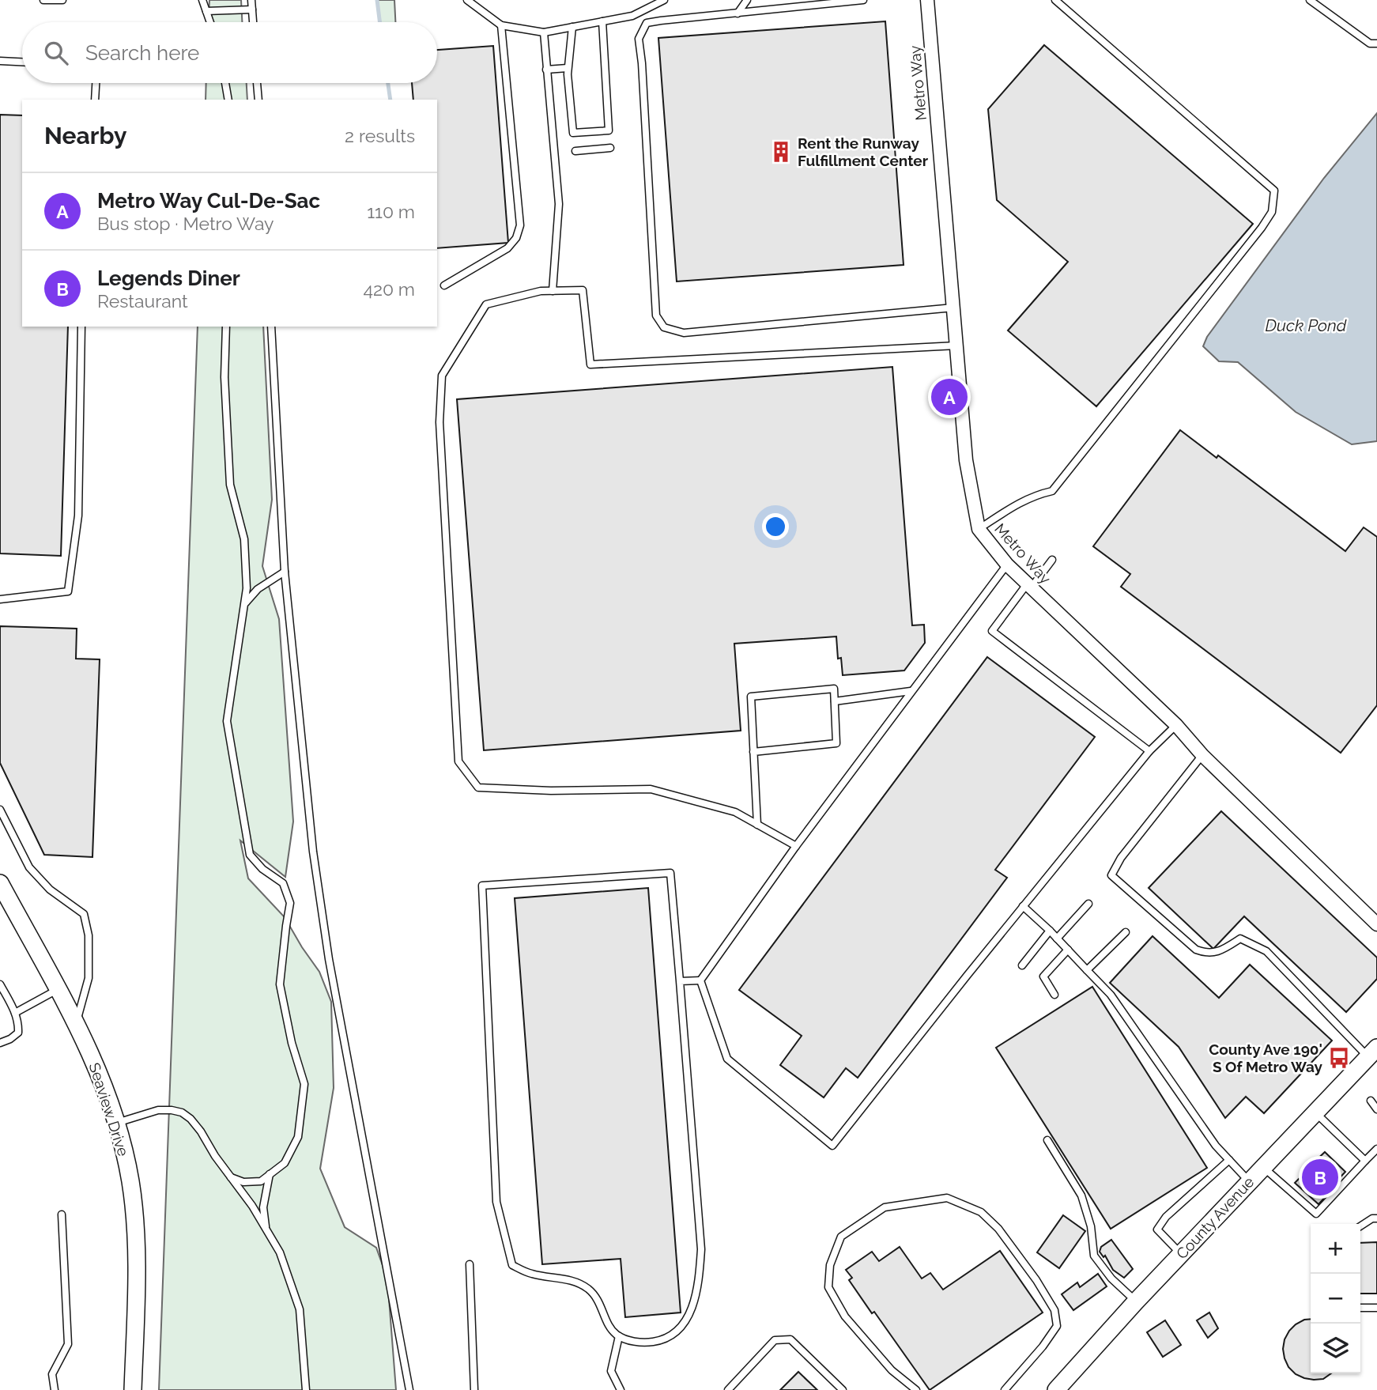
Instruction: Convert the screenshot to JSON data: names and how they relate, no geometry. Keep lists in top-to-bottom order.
{
  "streets": {
    "main road": ["Seaview Drive", "County Avenue"],
    "street": ["Metro Way"]
  },
  "water": ["Duck Pond"],
  "places": {
    "building": ["Rent the Runway Fulfillment Center"],
    "bus stop": ["County Ave 190' S Of Metro Way"]
  },
  "page": {
    "search": "Search here",
    "heading": ["Nearby", "2 results"],
    "list": [
      {
        "mark": "A",
        "name": "Metro Way Cul-De-Sac",
        "note": "Bus stop · Metro Way",
        "value": "110 m"
      },
      {
        "mark": "B",
        "name": "Legends Diner",
        "note": "Restaurant",
        "value": "420 m"
      }
    ],
    "pins": ["A", "B"],
    "map_buttons": ["+", "−"]
  }
}
